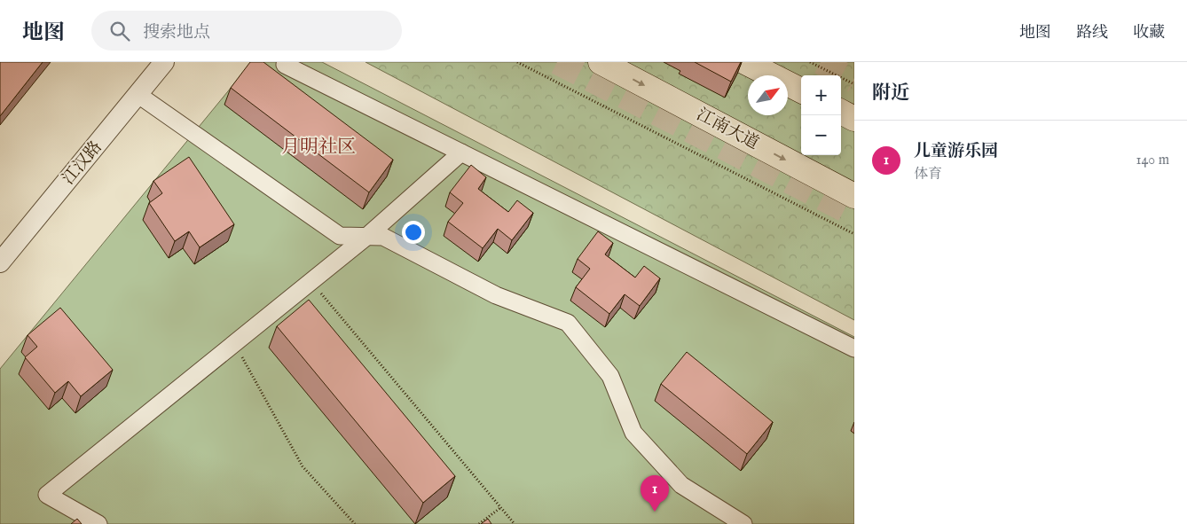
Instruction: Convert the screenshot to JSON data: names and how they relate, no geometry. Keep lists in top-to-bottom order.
{
  "streets": {
    "main road": ["江南大道"],
    "street": ["江汉路"]
  },
  "one_way": ["江南大道"],
  "districts": ["月明社区"],
  "north": "top right",
  "page": {
    "header": "地图",
    "search": "搜索地点",
    "nav": ["地图", "路线", "收藏"],
    "heading": "附近",
    "map_buttons": ["+", "−"],
    "list": [
      {
        "mark": "1",
        "name": "儿童游乐园",
        "note": "体育",
        "value": "140 m"
      }
    ],
    "pins": "1"
  }
}
